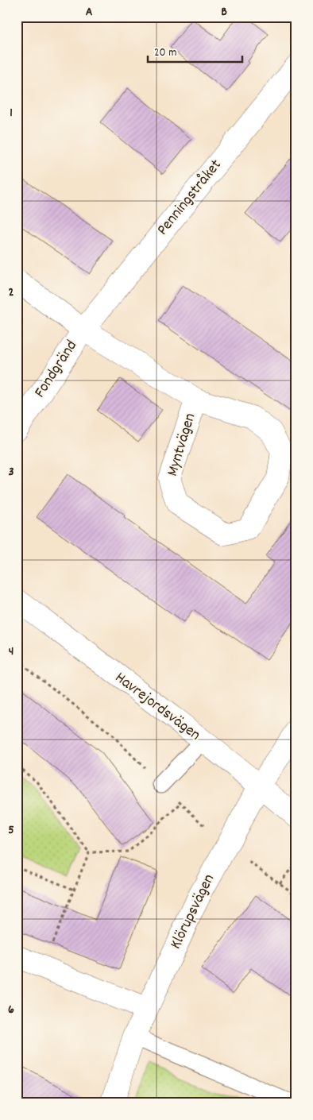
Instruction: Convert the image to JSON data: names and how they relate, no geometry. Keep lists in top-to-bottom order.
{
  "streets": {
    "street": [
      "Penningstråket",
      "Fondgränd",
      "Myntvägen",
      "Havrejordsvägen",
      "Klörupsvägen"
    ]
  },
  "crossings": [
    ["Penningstråket", "Fondgränd"],
    ["Penningstråket", "Myntvägen"],
    ["Fondgränd", "Myntvägen"],
    ["Havrejordsvägen", "Klörupsvägen"]
  ],
  "scale_bar": "20 m",
  "grid": {
    "columns": ["A", "B"],
    "rows": [
      "1",
      "2",
      "3",
      "4",
      "5",
      "6"
    ]
  }
}
